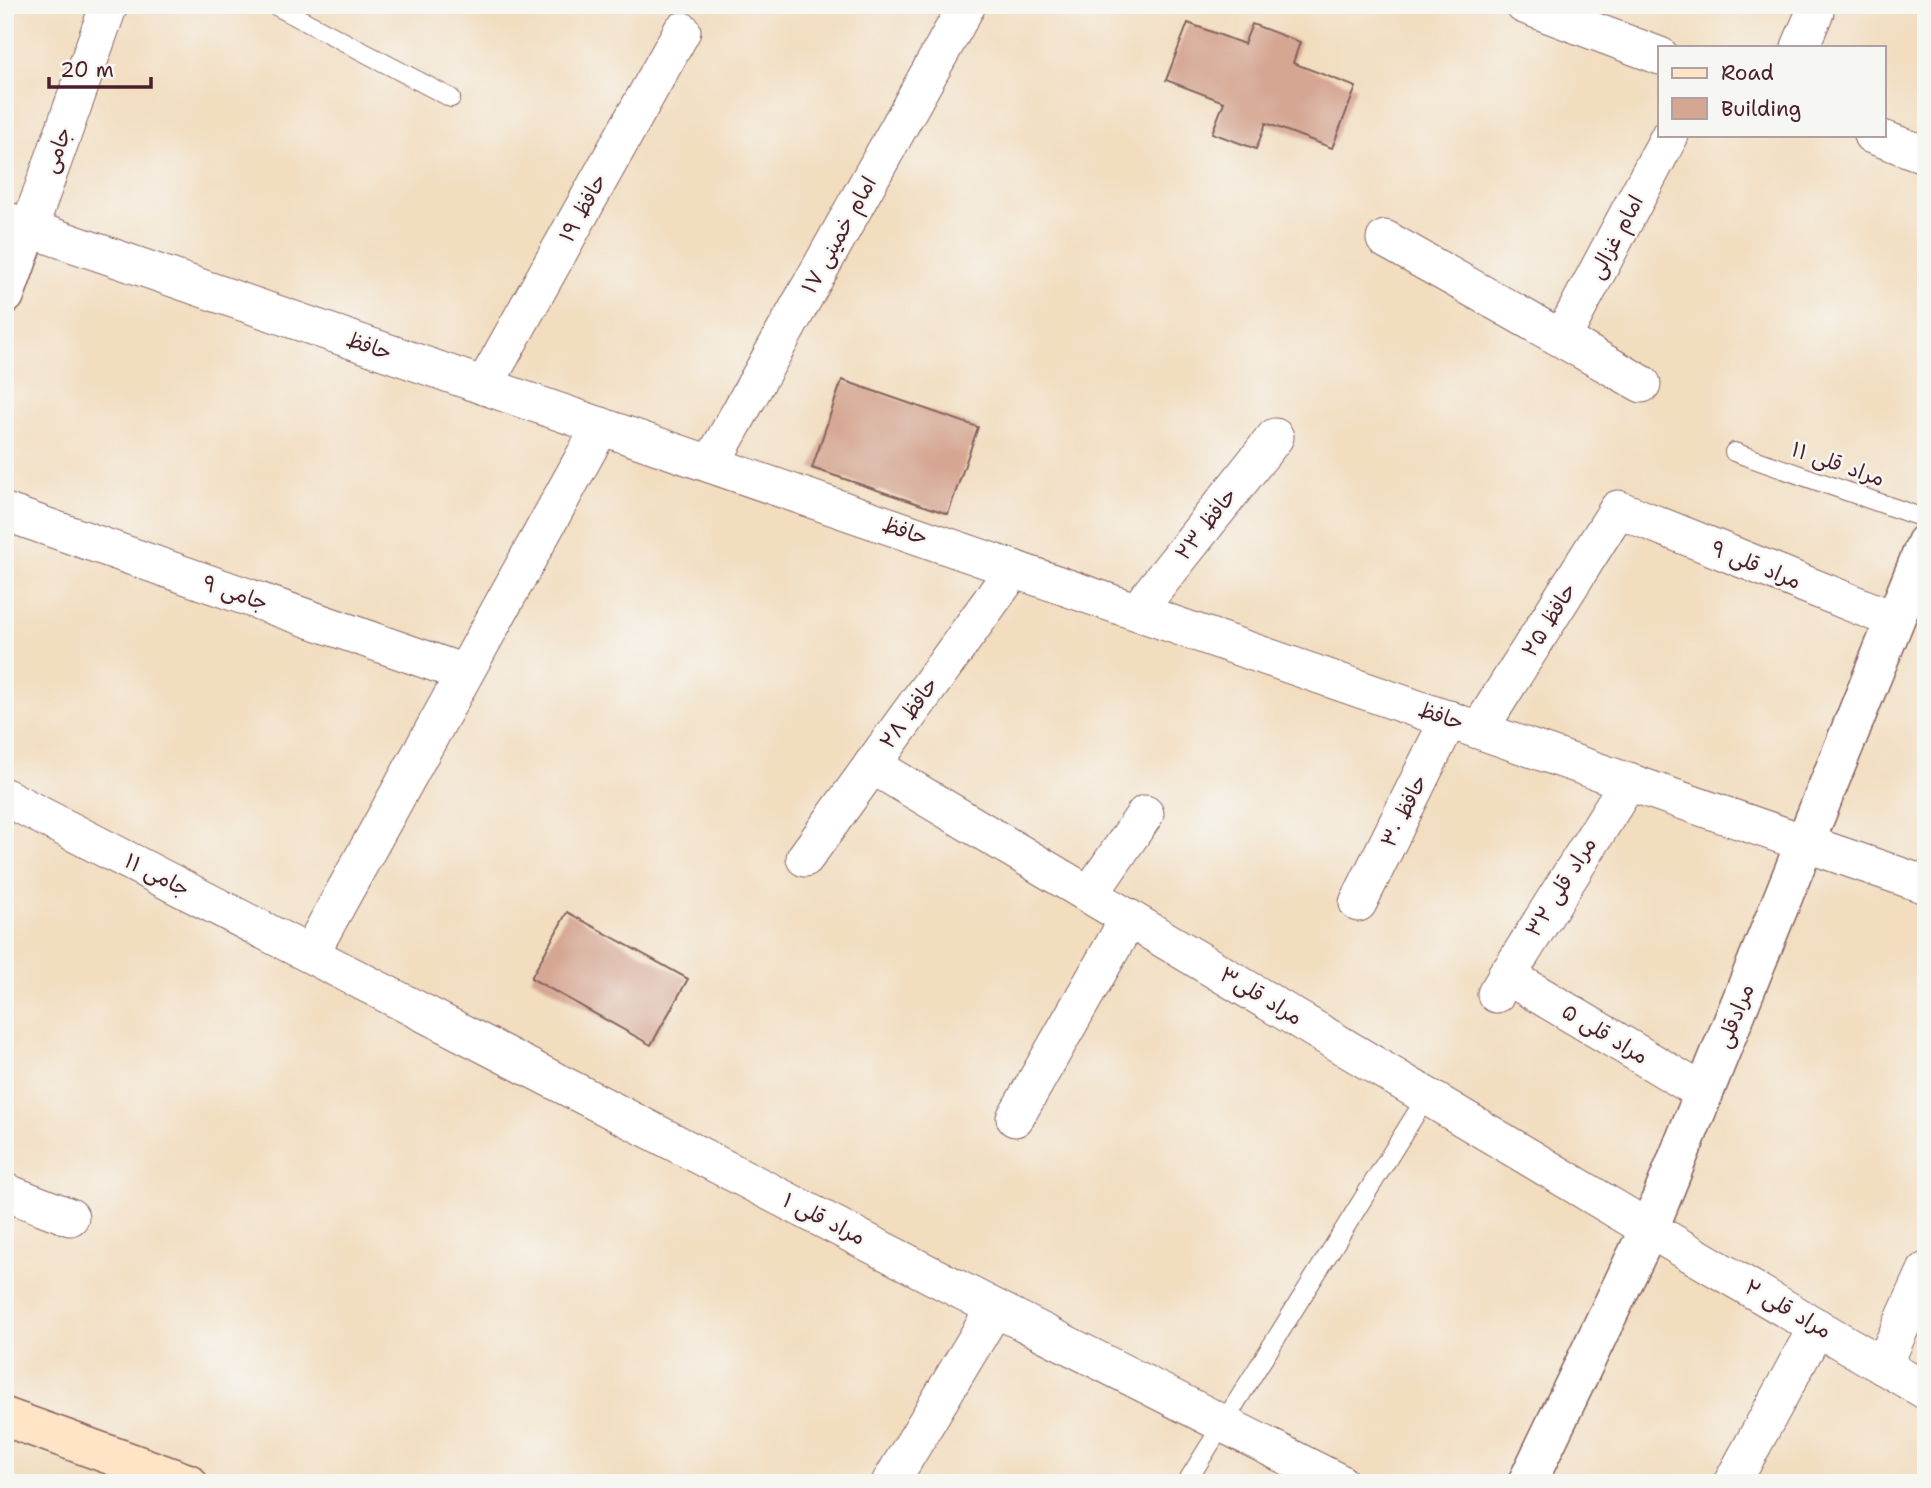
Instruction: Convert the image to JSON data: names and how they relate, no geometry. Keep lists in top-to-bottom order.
{
  "streets": {
    "street": [
      "جامی",
      "حافظ ۱۹",
      "امام خمینی ۱۷",
      "امام غزالی",
      "حافظ",
      "حافظ ۲۳",
      "مراد قلی ۹",
      "جامی ۹",
      "حافظ ۲۵",
      "حافظ ۲۸",
      "حافظ ۳۰",
      "جامی ۱۱",
      "مراد قلی ۳۲",
      "مراد قلی۳",
      "مرادقلی",
      "مراد قلی ۵",
      "مراد قلی ۱",
      "مراد قلی ۲"
    ],
    "lane": ["مراد قلی ۱۱"]
  },
  "crossings": [
    ["جامی", "حافظ"],
    ["حافظ ۱۹", "حافظ"],
    ["امام خمینی ۱۷", "حافظ"],
    ["حافظ", "حافظ ۲۳"],
    ["حافظ", "حافظ ۲۵"],
    ["حافظ", "حافظ ۲۸"],
    ["حافظ", "حافظ ۳۰"],
    ["حافظ", "مراد قلی ۳۲"],
    ["حافظ", "مرادقلی"],
    ["مراد قلی ۹", "حافظ ۲۵"],
    ["مراد قلی ۹", "مرادقلی"],
    ["حافظ ۲۵", "حافظ ۳۰"],
    ["حافظ ۲۸", "مراد قلی۳"],
    ["جامی ۱۱", "مراد قلی ۱"],
    ["مراد قلی ۳۲", "مراد قلی ۵"],
    ["مراد قلی۳", "مرادقلی"],
    ["مراد قلی۳", "مراد قلی ۲"],
    ["مرادقلی", "مراد قلی ۵"],
    ["مرادقلی", "مراد قلی ۲"]
  ],
  "legend": ["Road", "Building"],
  "scale_bar": "20 m"
}
